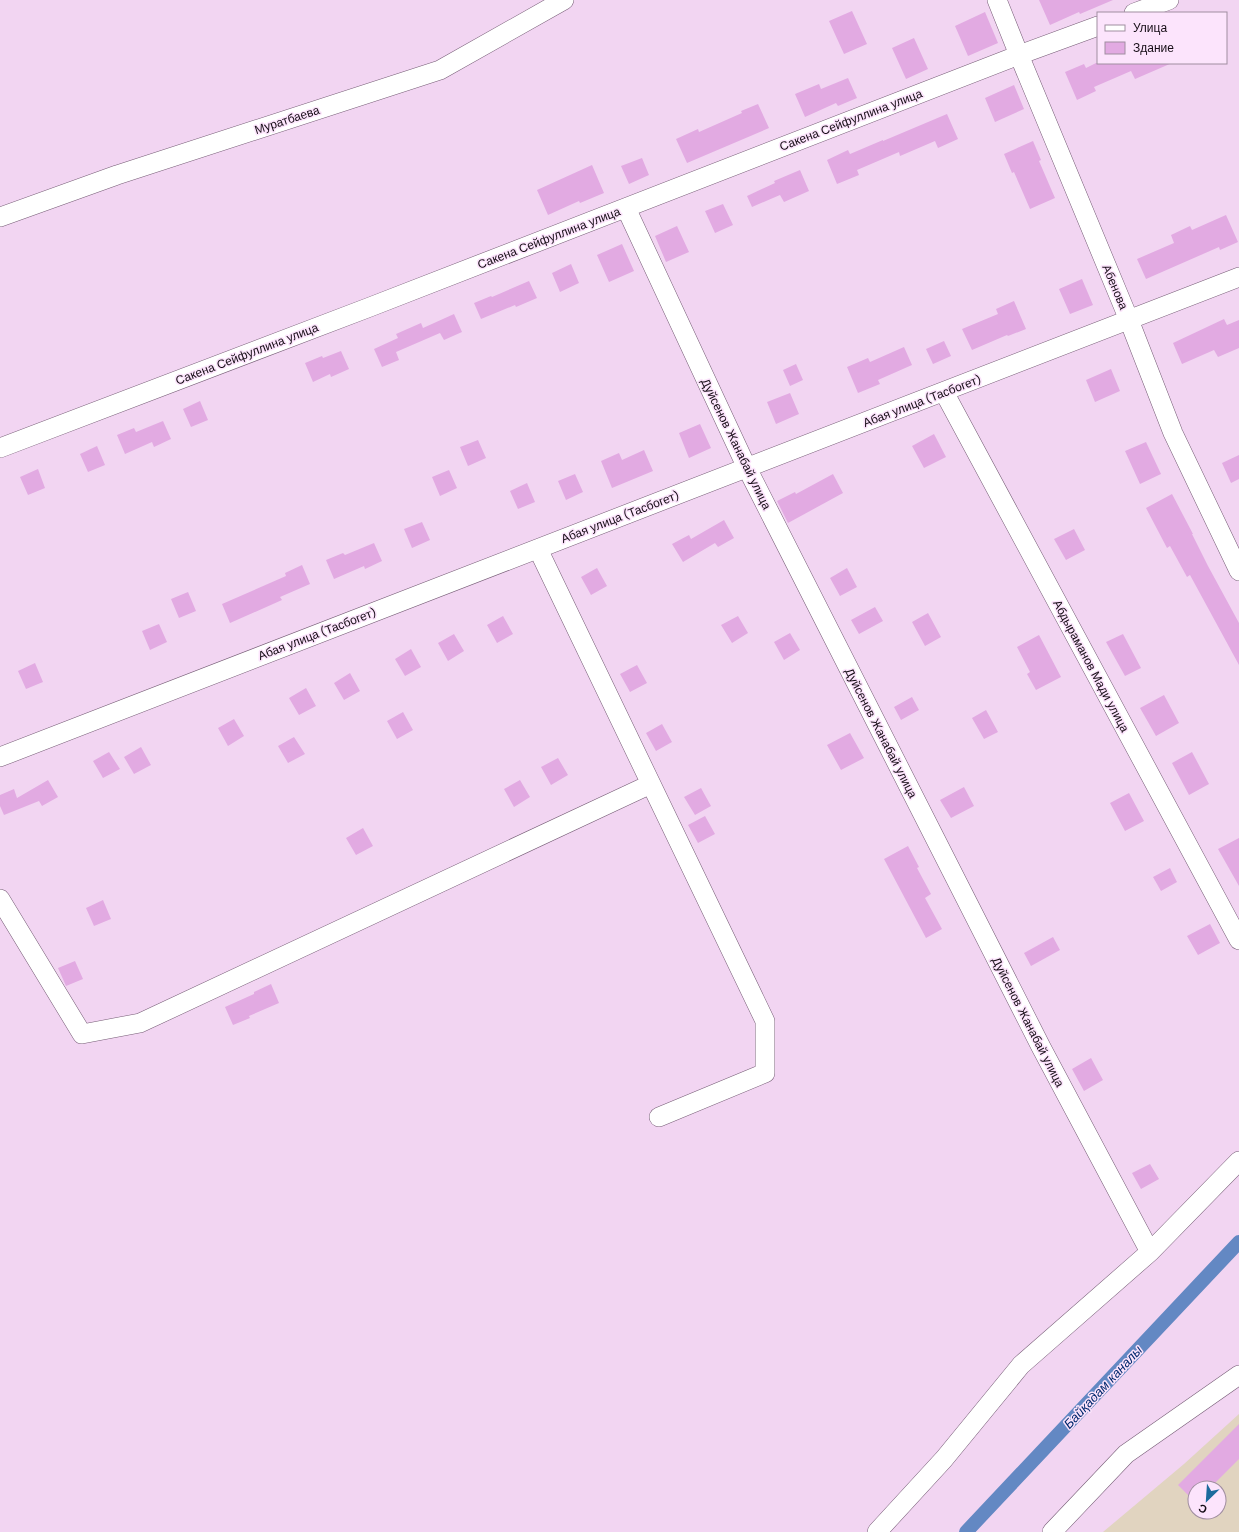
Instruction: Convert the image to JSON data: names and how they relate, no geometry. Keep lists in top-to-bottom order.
{
  "streets": {
    "street": [
      "Муратбаева",
      "Сакена Сейфуллина улица",
      "Абенова",
      "Абая улица (Тасбогет)",
      "Дуйсенов Жанабай улица",
      "Абдыраманов Мади улица"
    ]
  },
  "crossings": [
    ["Сакена Сейфуллина улица", "Абенова"],
    ["Сакена Сейфуллина улица", "Дуйсенов Жанабай улица"],
    ["Абенова", "Абая улица (Тасбогет)"],
    ["Абая улица (Тасбогет)", "Дуйсенов Жанабай улица"],
    ["Абая улица (Тасбогет)", "Абдыраманов Мади улица"]
  ],
  "water": ["Байқадам каналы"],
  "legend": ["Улица", "Здание"],
  "north": "bottom left"
}
